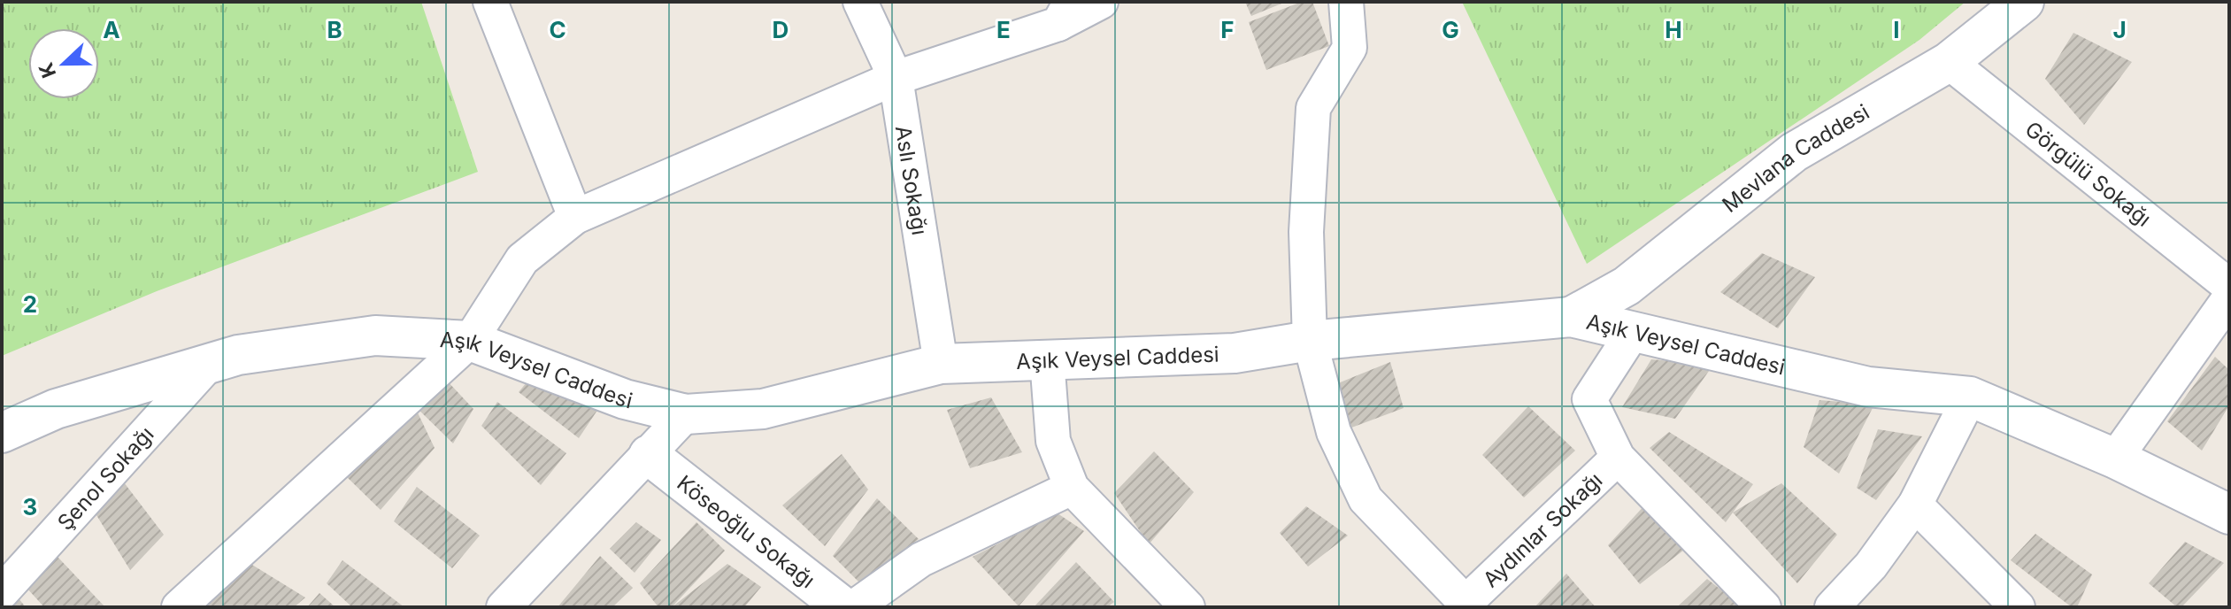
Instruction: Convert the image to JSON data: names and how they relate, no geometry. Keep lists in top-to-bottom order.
{
  "streets": {
    "street": [
      "Mevlana Caddesi",
      "Görgülü Sokağı",
      "Aslı Sokağı",
      "Aşık Veysel Caddesi",
      "Şenol Sokağı",
      "Aydınlar Sokağı",
      "Köseoğlu Sokağı"
    ]
  },
  "crossings": [
    ["Mevlana Caddesi", "Görgülü Sokağı"],
    ["Mevlana Caddesi", "Aşık Veysel Caddesi"],
    ["Aslı Sokağı", "Aşık Veysel Caddesi"],
    ["Aşık Veysel Caddesi", "Şenol Sokağı"]
  ],
  "north": "left",
  "grid": {
    "columns": [
      "A",
      "B",
      "C",
      "D",
      "E",
      "F",
      "G",
      "H",
      "I",
      "J"
    ],
    "rows": ["2", "3"]
  }
}
